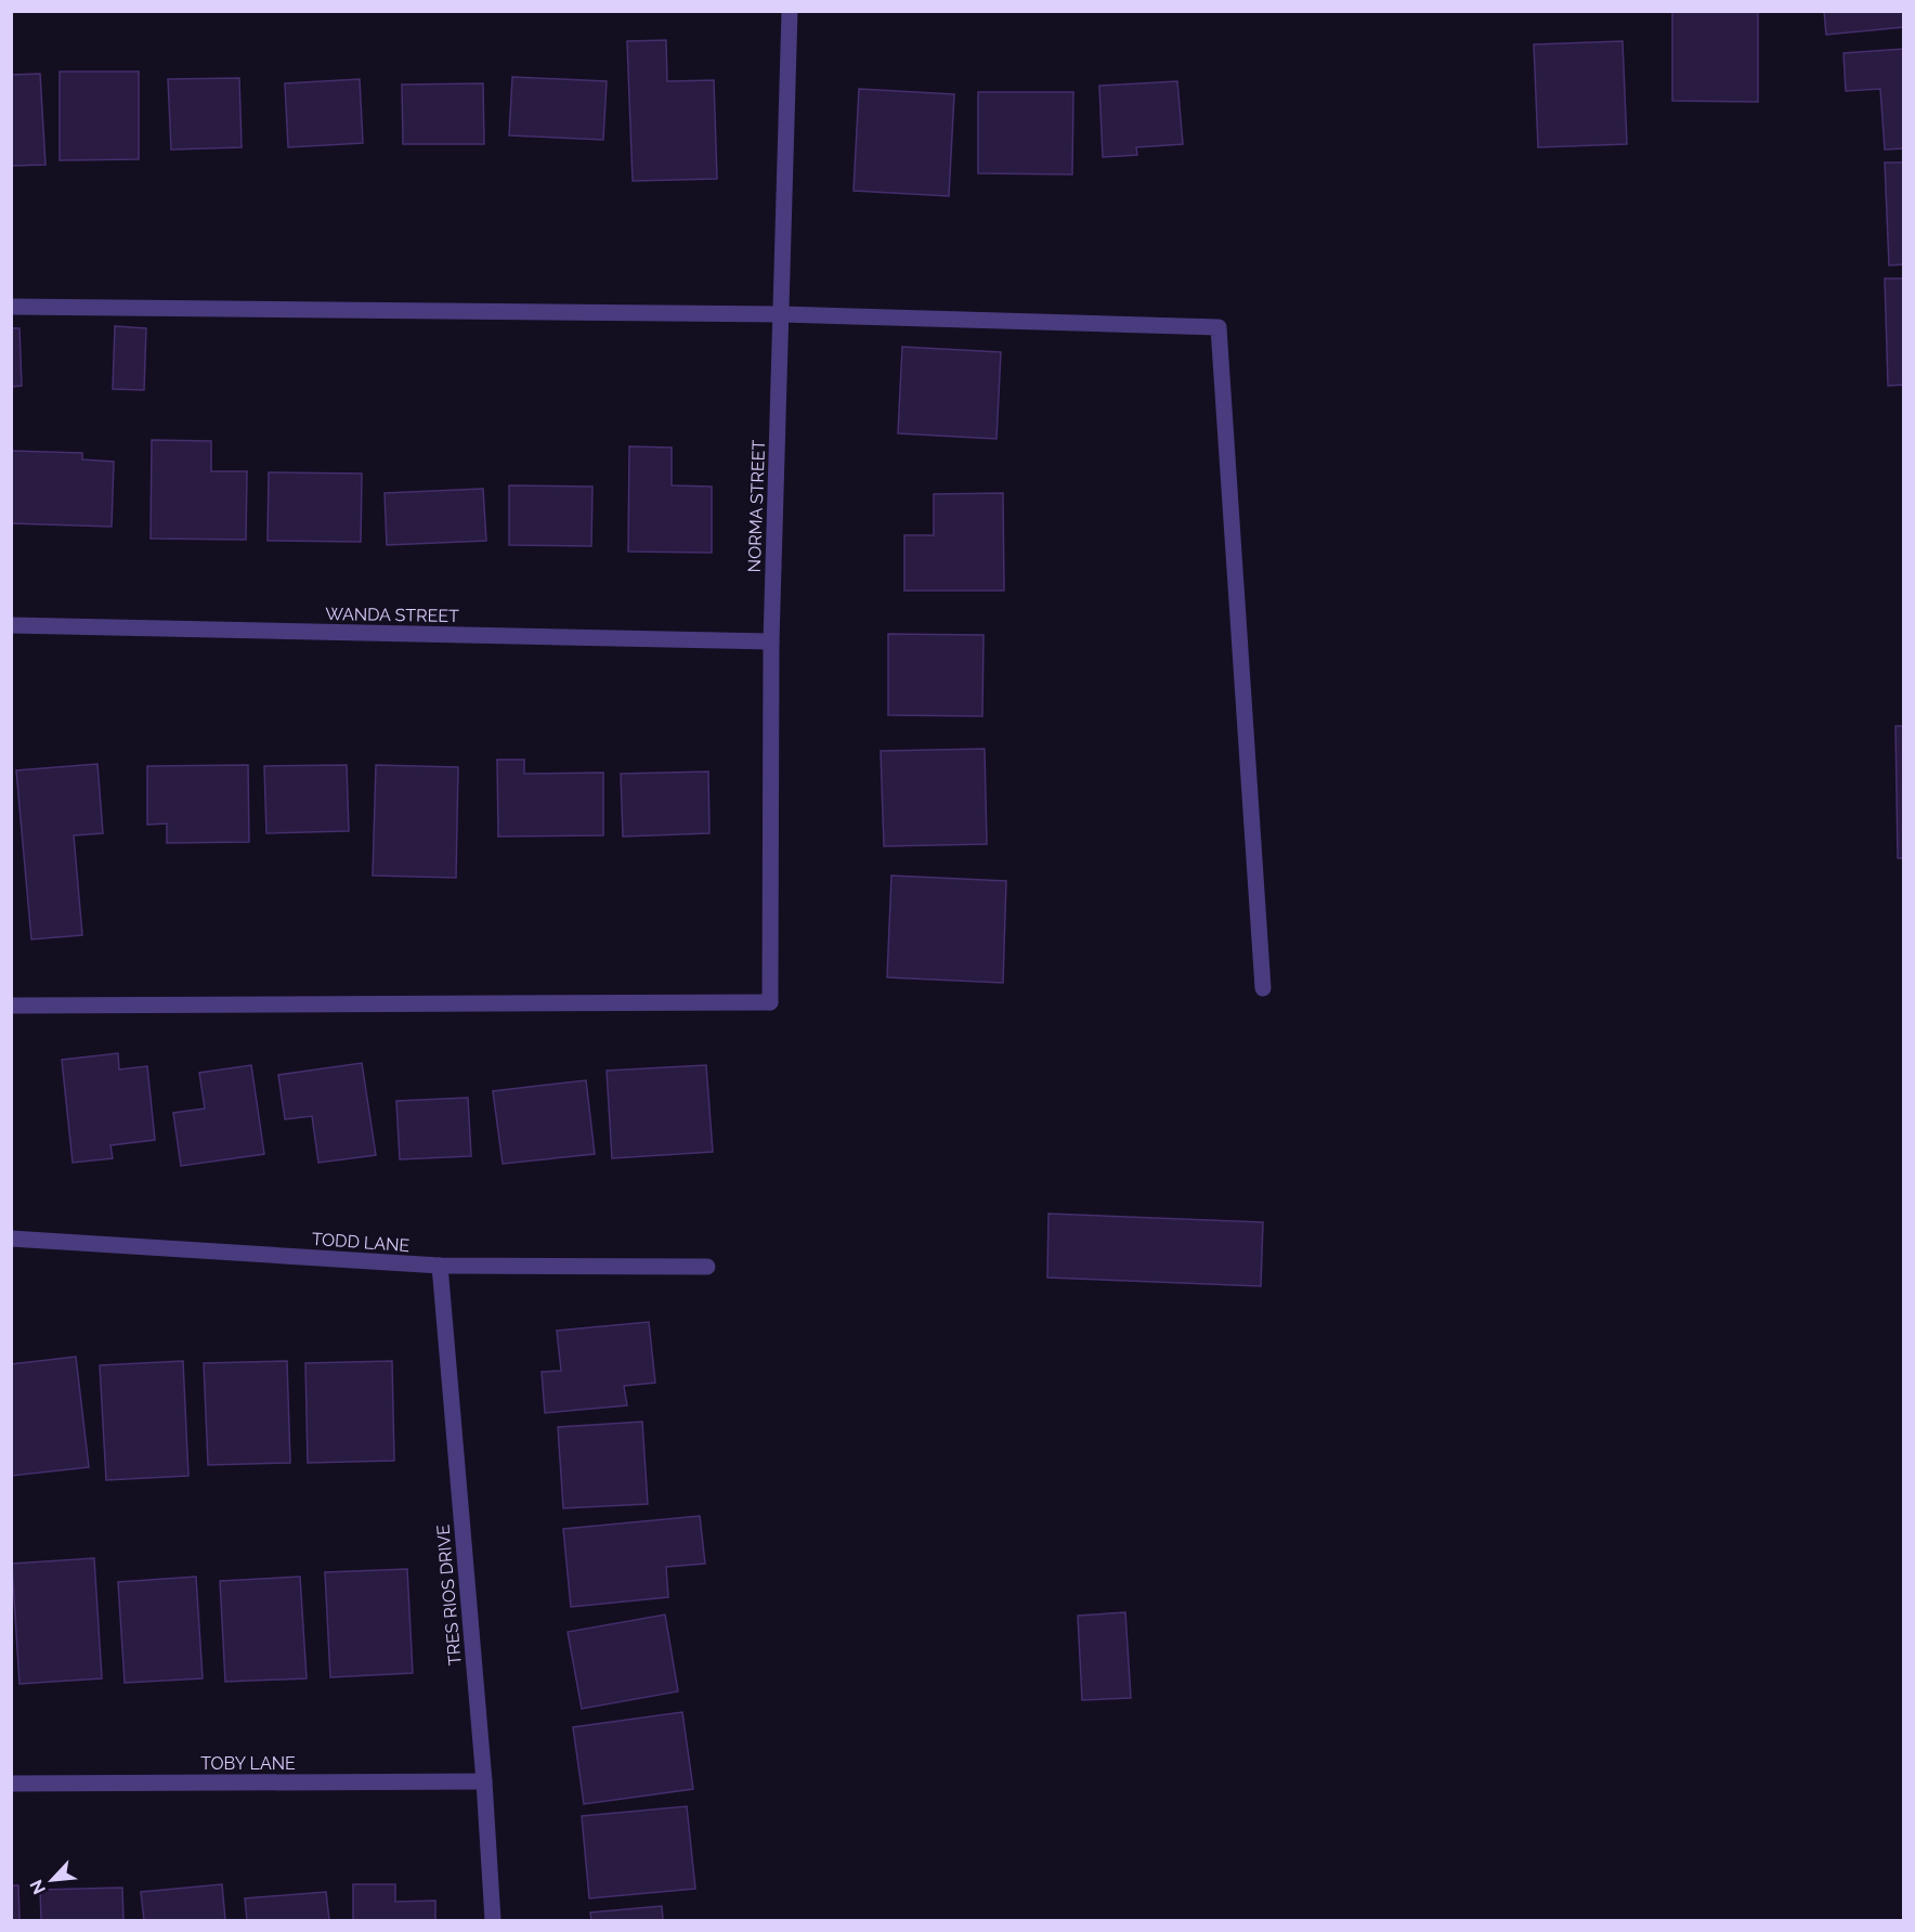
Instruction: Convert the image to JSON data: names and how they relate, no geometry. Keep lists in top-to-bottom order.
{
  "streets": {
    "street": [
      "NORMA STREET",
      "WANDA STREET",
      "TODD LANE",
      "TRES RIOS DRIVE",
      "TOBY LANE"
    ]
  },
  "crossings": [
    ["NORMA STREET", "WANDA STREET"],
    ["TODD LANE", "TRES RIOS DRIVE"],
    ["TRES RIOS DRIVE", "TOBY LANE"]
  ],
  "north": "bottom left"
}
